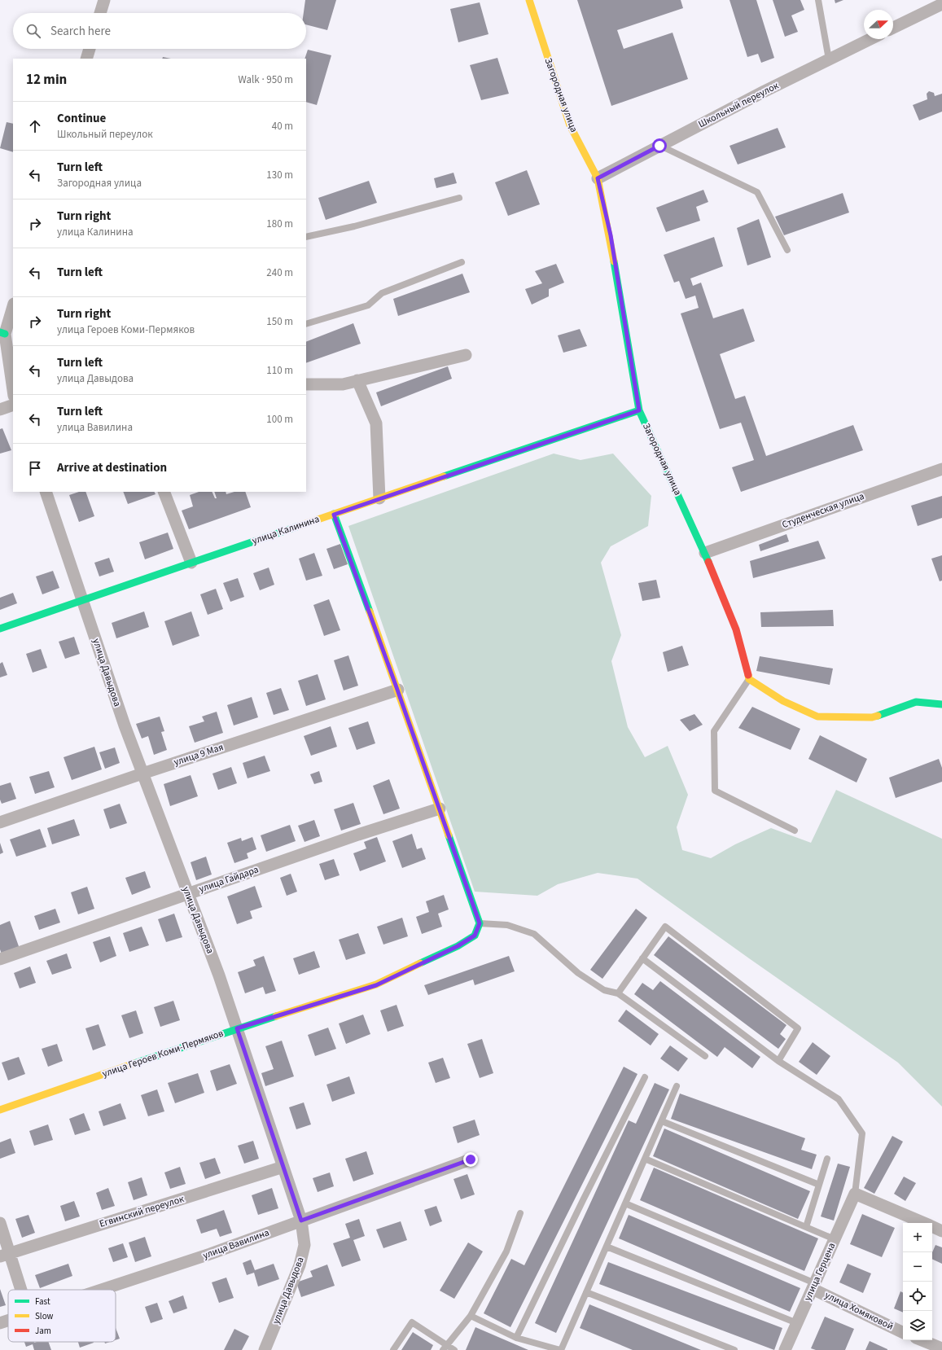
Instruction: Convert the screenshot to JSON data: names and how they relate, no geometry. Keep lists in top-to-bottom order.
{
  "streets": {
    "street": [
      "Загородная улица",
      "Школьный переулок",
      "Студенческая улица",
      "улица Калинина",
      "улица Давыдова",
      "улица 9 Мая",
      "улица Гайдара",
      "улица Героев Коми-Пермяков",
      "Егвинский переулок",
      "улица Вавилина",
      "улица Герцена",
      "улица Хомяковой"
    ]
  },
  "crossings": [
    ["Загородная улица", "Школьный переулок"],
    ["Загородная улица", "Студенческая улица"],
    ["Загородная улица", "улица Калинина"],
    ["улица Калинина", "улица Давыдова"],
    ["улица Давыдова", "улица 9 Мая"],
    ["улица Давыдова", "улица Гайдара"],
    ["улица Давыдова", "улица Героев Коми-Пермяков"],
    ["улица Давыдова", "Егвинский переулок"],
    ["улица Давыдова", "улица Вавилина"],
    ["улица Герцена", "улица Хомяковой"]
  ],
  "legend": ["Fast", "Slow", "Jam"],
  "north": "right",
  "page": {
    "search": "Search here",
    "heading": ["12 min", "Walk · 950 m"],
    "list": [
      ["Continue", "Школьный переулок", "40 m"],
      ["Turn left", "Загородная улица", "130 m"],
      ["Turn right", "улица Калинина", "180 m"],
      ["Turn left", "240 m"],
      ["Turn right", "улица Героев Коми-Пермяков", "150 m"],
      ["Turn left", "улица Давыдова", "110 m"],
      ["Turn left", "улица Вавилина", "100 m"],
      "Arrive at destination"
    ],
    "map_buttons": ["+", "−"]
  }
}
